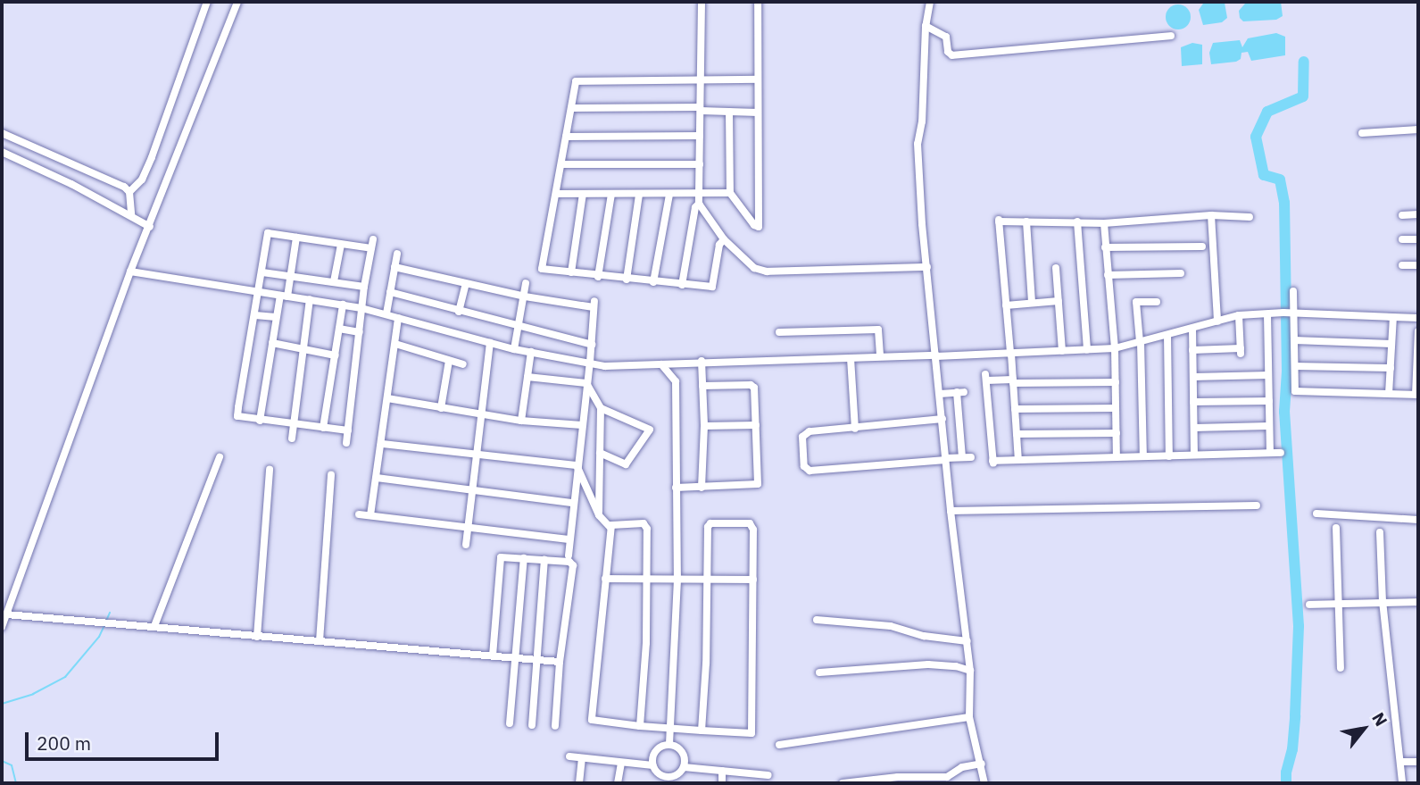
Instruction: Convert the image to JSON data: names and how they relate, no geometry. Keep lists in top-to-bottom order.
{
  "scale_bar": "200 m",
  "north": "top right"
}
